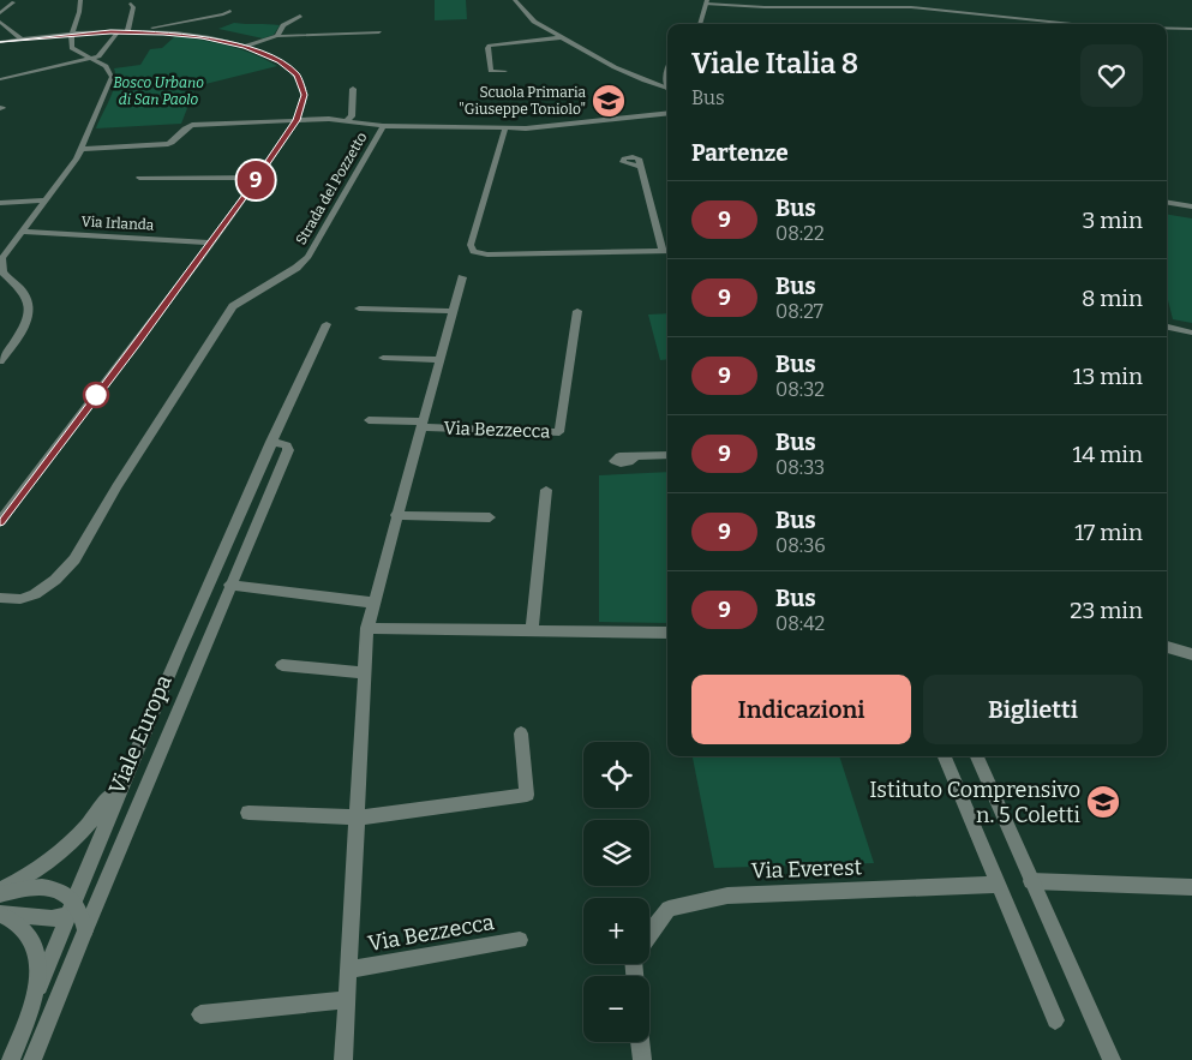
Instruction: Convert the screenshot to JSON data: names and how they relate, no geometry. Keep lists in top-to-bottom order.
{
  "streets": {
    "street": [
      "Strada del Pozzetto",
      "Via Irlanda",
      "Via Bezzecca",
      "Viale Europa",
      "Via Everest"
    ]
  },
  "parks": ["Bosco Urbano di San Paolo"],
  "places": {
    "school or university": ["Scuola Primaria \"Giuseppe Toniolo\"", "Istituto Comprensivo n. 5 Coletti"]
  },
  "lines": ["bus line 9"],
  "page": {
    "on_map": "9",
    "heading": [
      ["Viale Italia 8", "Bus"],
      "Partenze"
    ],
    "list": [
      {
        "mark": "9",
        "name": "Bus",
        "note": "08:22",
        "value": "3 min"
      },
      {
        "mark": "9",
        "name": "Bus",
        "note": "08:27",
        "value": "8 min"
      },
      {
        "mark": "9",
        "name": "Bus",
        "note": "08:32",
        "value": "13 min"
      },
      {
        "mark": "9",
        "name": "Bus",
        "note": "08:33",
        "value": "14 min"
      },
      {
        "mark": "9",
        "name": "Bus",
        "note": "08:36",
        "value": "17 min"
      },
      {
        "mark": "9",
        "name": "Bus",
        "note": "08:42",
        "value": "23 min"
      }
    ],
    "buttons": ["Indicazioni", "Biglietti"],
    "map_buttons": ["+", "−"]
  }
}
